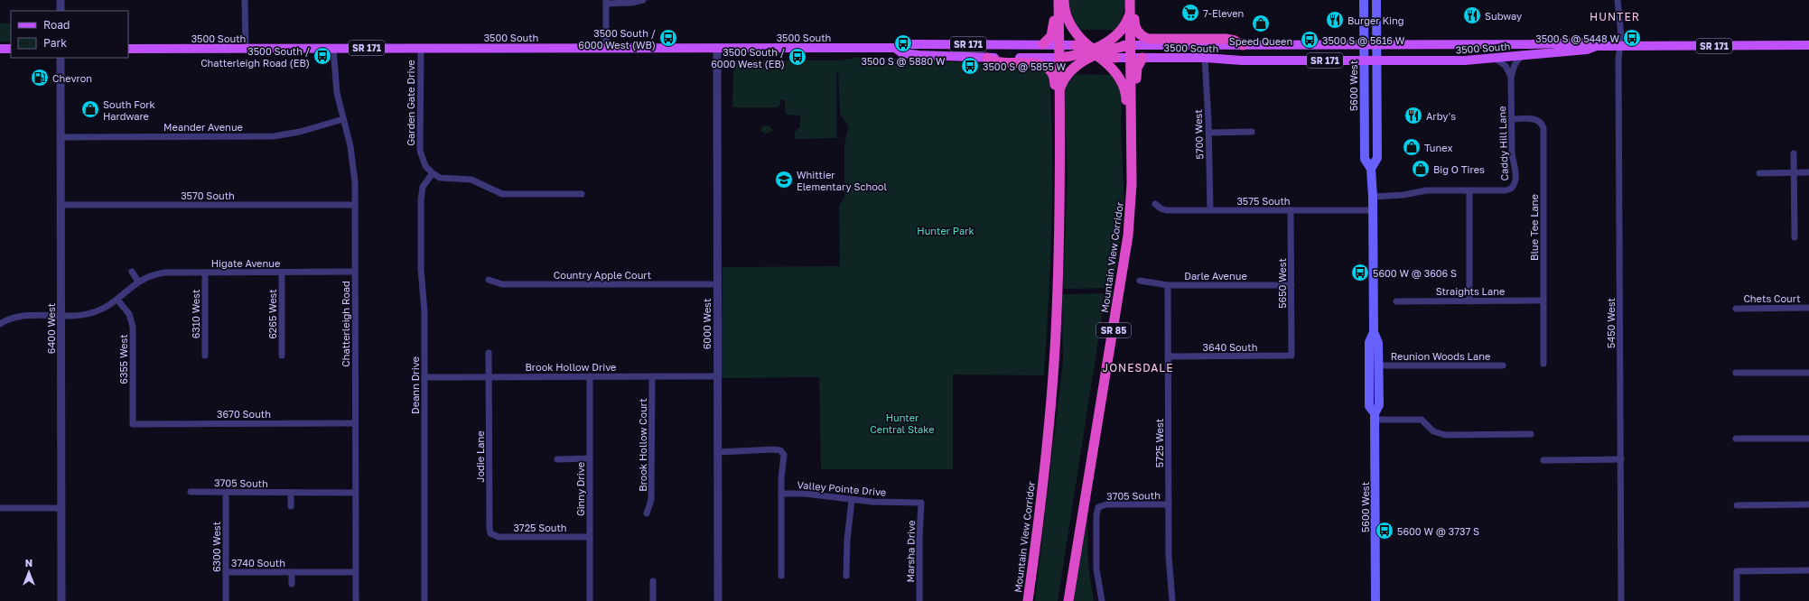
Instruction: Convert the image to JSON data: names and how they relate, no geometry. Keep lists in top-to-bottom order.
{
  "streets": {
    "highway": ["Mountain View Corridor", "SR 85"],
    "main road": ["3500 South", "SR 171", "5600 West"],
    "street": [
      "Garden Gate Drive",
      "Meander Avenue",
      "5700 West",
      "Caddy Hill Lane",
      "3570 South",
      "3575 South",
      "Blue Tee Lane",
      "Higate Avenue",
      "Country Apple Court",
      "Darle Avenue",
      "5650 West",
      "Straights Lane",
      "Chets Court",
      "6310 West",
      "6265 West",
      "5450 West",
      "Chatterleigh Road",
      "6000 West",
      "6400 West",
      "3640 South",
      "Reunion Woods Lane",
      "6355 West",
      "Brook Hollow Drive",
      "Deann Drive",
      "3670 South",
      "5725 West",
      "Brook Hollow Court",
      "Jodie Lane",
      "3705 South",
      "Valley Pointe Drive",
      "Ginny Drive",
      "3725 South",
      "6300 West",
      "Marsha Drive",
      "3740 South"
    ]
  },
  "crossings": [
    ["3500 South", "5600 West"],
    ["3500 South", "Garden Gate Drive"],
    ["3500 South", "5700 West"],
    ["3500 South", "Caddy Hill Lane"],
    ["3500 South", "Mountain View Corridor"],
    ["3500 South", "5450 West"],
    ["3500 South", "Chatterleigh Road"],
    ["3500 South", "6000 West"],
    ["5600 West", "3575 South"],
    ["5600 West", "Reunion Woods Lane"],
    ["Garden Gate Drive", "Deann Drive"],
    ["Meander Avenue", "Chatterleigh Road"],
    ["Meander Avenue", "6400 West"],
    ["5700 West", "3575 South"],
    ["Caddy Hill Lane", "Blue Tee Lane"],
    ["3570 South", "Chatterleigh Road"],
    ["3570 South", "6400 West"],
    ["3575 South", "5650 West"],
    ["Blue Tee Lane", "Straights Lane"],
    ["Higate Avenue", "6310 West"],
    ["Higate Avenue", "6265 West"],
    ["Higate Avenue", "Chatterleigh Road"],
    ["Higate Avenue", "6400 West"],
    ["Higate Avenue", "6355 West"],
    ["Country Apple Court", "6000 West"],
    ["Darle Avenue", "5650 West"],
    ["Darle Avenue", "5725 West"],
    ["5650 West", "3640 South"],
    ["Chatterleigh Road", "3670 South"],
    ["Chatterleigh Road", "3705 South"],
    ["Chatterleigh Road", "3740 South"],
    ["6000 West", "Brook Hollow Drive"],
    ["3640 South", "5725 West"],
    ["6355 West", "3670 South"],
    ["Brook Hollow Drive", "Deann Drive"],
    ["Brook Hollow Drive", "Brook Hollow Court"],
    ["Brook Hollow Drive", "Jodie Lane"],
    ["Brook Hollow Drive", "Ginny Drive"],
    ["5725 West", "3705 South"],
    ["Jodie Lane", "3725 South"],
    ["3705 South", "6300 West"],
    ["Valley Pointe Drive", "Marsha Drive"],
    ["Ginny Drive", "3725 South"],
    ["6300 West", "3740 South"]
  ],
  "districts": ["HUNTER", "JONESDALE"],
  "parks": ["Hunter Park", "Hunter Central Stake"],
  "places": {
    "supermarket": ["7-Eleven"],
    "restaurant": ["Subway", "Burger King", "Arby's"],
    "shop": [
      "Speed Queen",
      "South Fork Hardware",
      "Tunex",
      "Big O Tires"
    ],
    "bus stop": [
      "3500 South / 6000 West (WB)",
      "3500 S @ 5448 W",
      "3500 S @ 5616 W",
      "3500 S @ 5880 W",
      "3500 South / Chatterleigh Road (EB)",
      "3500 South / 6000 West (EB)",
      "3500 S @ 5855 W",
      "5600 W @ 3606 S",
      "5600 W @ 3737 S"
    ],
    "fuel station": ["Chevron"],
    "school or university": ["Whittier Elementary School"]
  },
  "legend": ["Road", "Park"],
  "north": "top"
}
